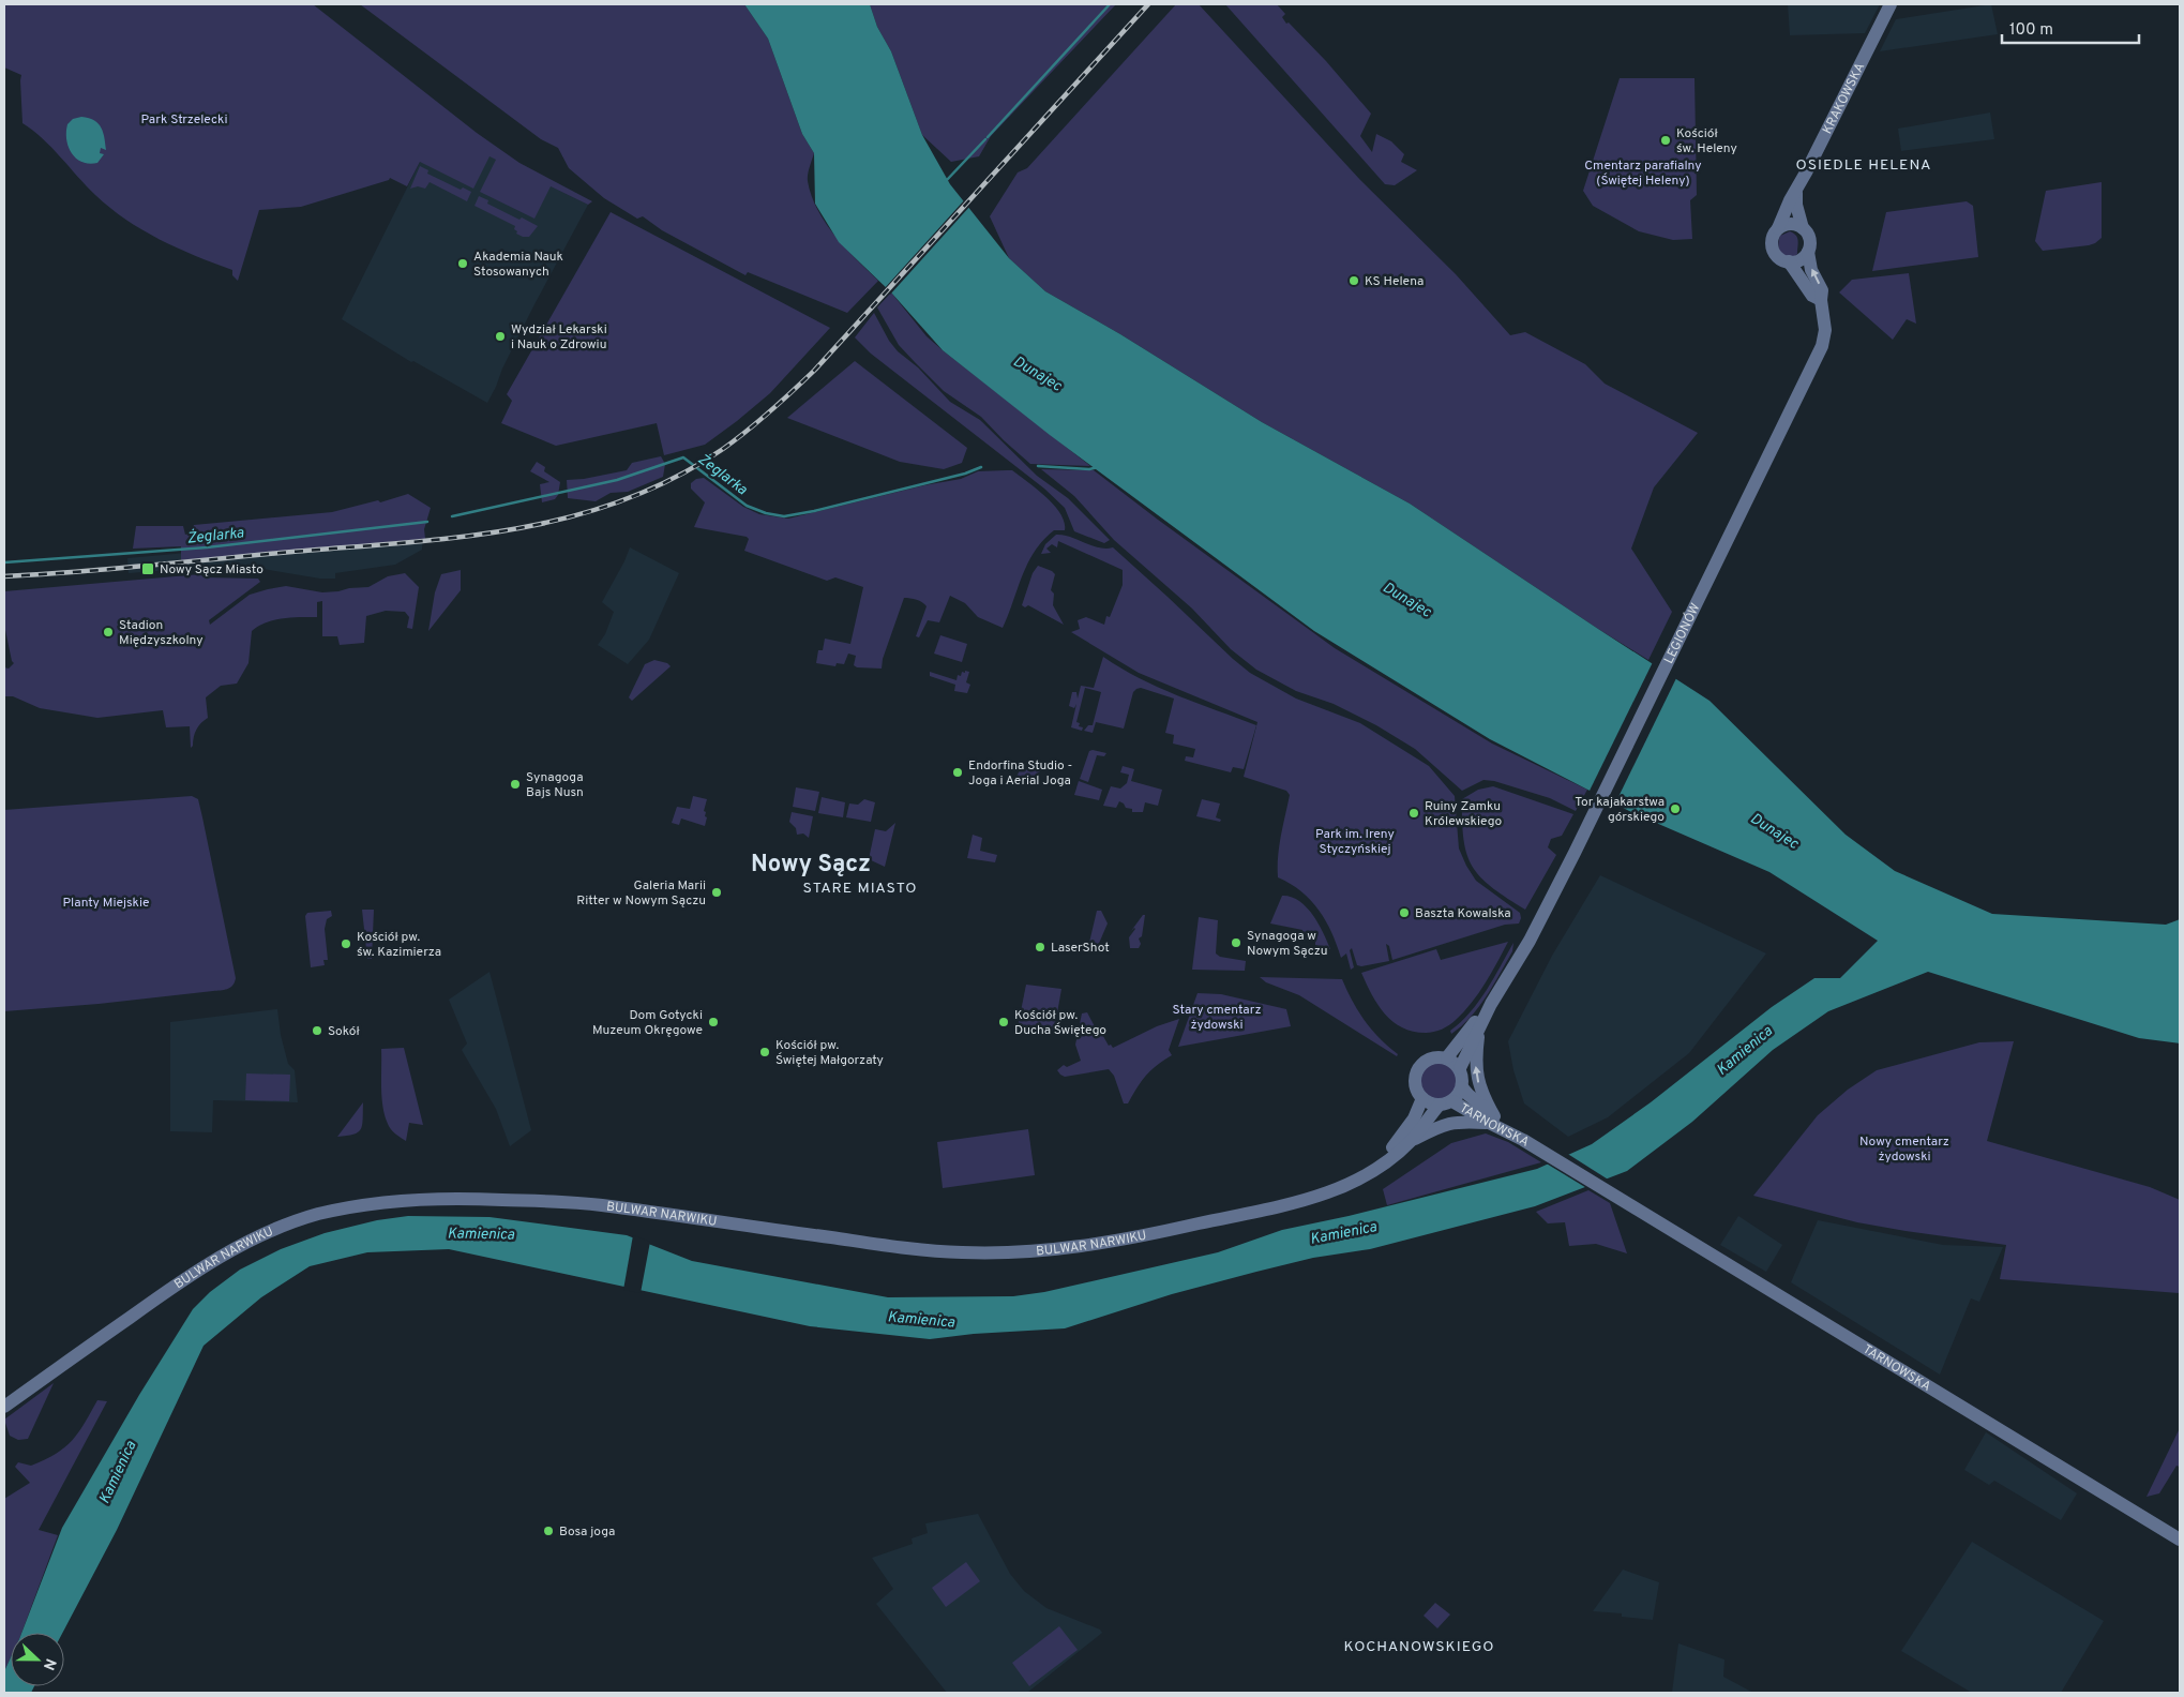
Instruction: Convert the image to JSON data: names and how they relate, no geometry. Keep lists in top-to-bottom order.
{
  "streets": {
    "main road": [
      "KRAKOWSKA",
      "LEGIONÓW",
      "TARNOWSKA",
      "BULWAR NARWIKU"
    ]
  },
  "crossings": [
    ["LEGIONÓW", "TARNOWSKA"],
    ["LEGIONÓW", "BULWAR NARWIKU"],
    ["TARNOWSKA", "BULWAR NARWIKU"]
  ],
  "districts": [
    "OSIEDLE HELENA",
    "Nowy Sącz",
    "STARE MIASTO",
    "KOCHANOWSKIEGO"
  ],
  "water": ["Dunajec", "Żeglarka", "Kamienica"],
  "parks": [
    "Park Strzelecki",
    "Cmentarz parafialny (Świętej Heleny)",
    "Park im. Ireny Styczyńskiej",
    "Planty Miejskie",
    "Stary cmentarz żydowski",
    "Nowy cmentarz żydowski"
  ],
  "places": {
    "other": [
      "Kościół św. Heleny",
      "Akademia Nauk Stosowanych",
      "KS Helena",
      "Wydział Lekarski i Nauk o Zdrowiu",
      "Stadion Międzyszkolny",
      "Endorfina Studio - Joga i Aerial Joga",
      "Synagoga Bajs Nusn",
      "Tor kajakarstwa górskiego",
      "Ruiny Zamku Królewskiego",
      "Galeria Marii Ritter w Nowym Sączu",
      "Baszta Kowalska",
      "Synagoga w Nowym Sączu",
      "Kościół pw. św. Kazimierza",
      "LaserShot",
      "Dom Gotycki Muzeum Okręgowe",
      "Kościół pw. Ducha Świętego",
      "Sokół",
      "Kościół pw. Świętej Małgorzaty",
      "Bosa joga"
    ],
    "transit": ["Nowy Sącz Miasto"]
  },
  "scale_bar": "100 m",
  "north": "right"
}
